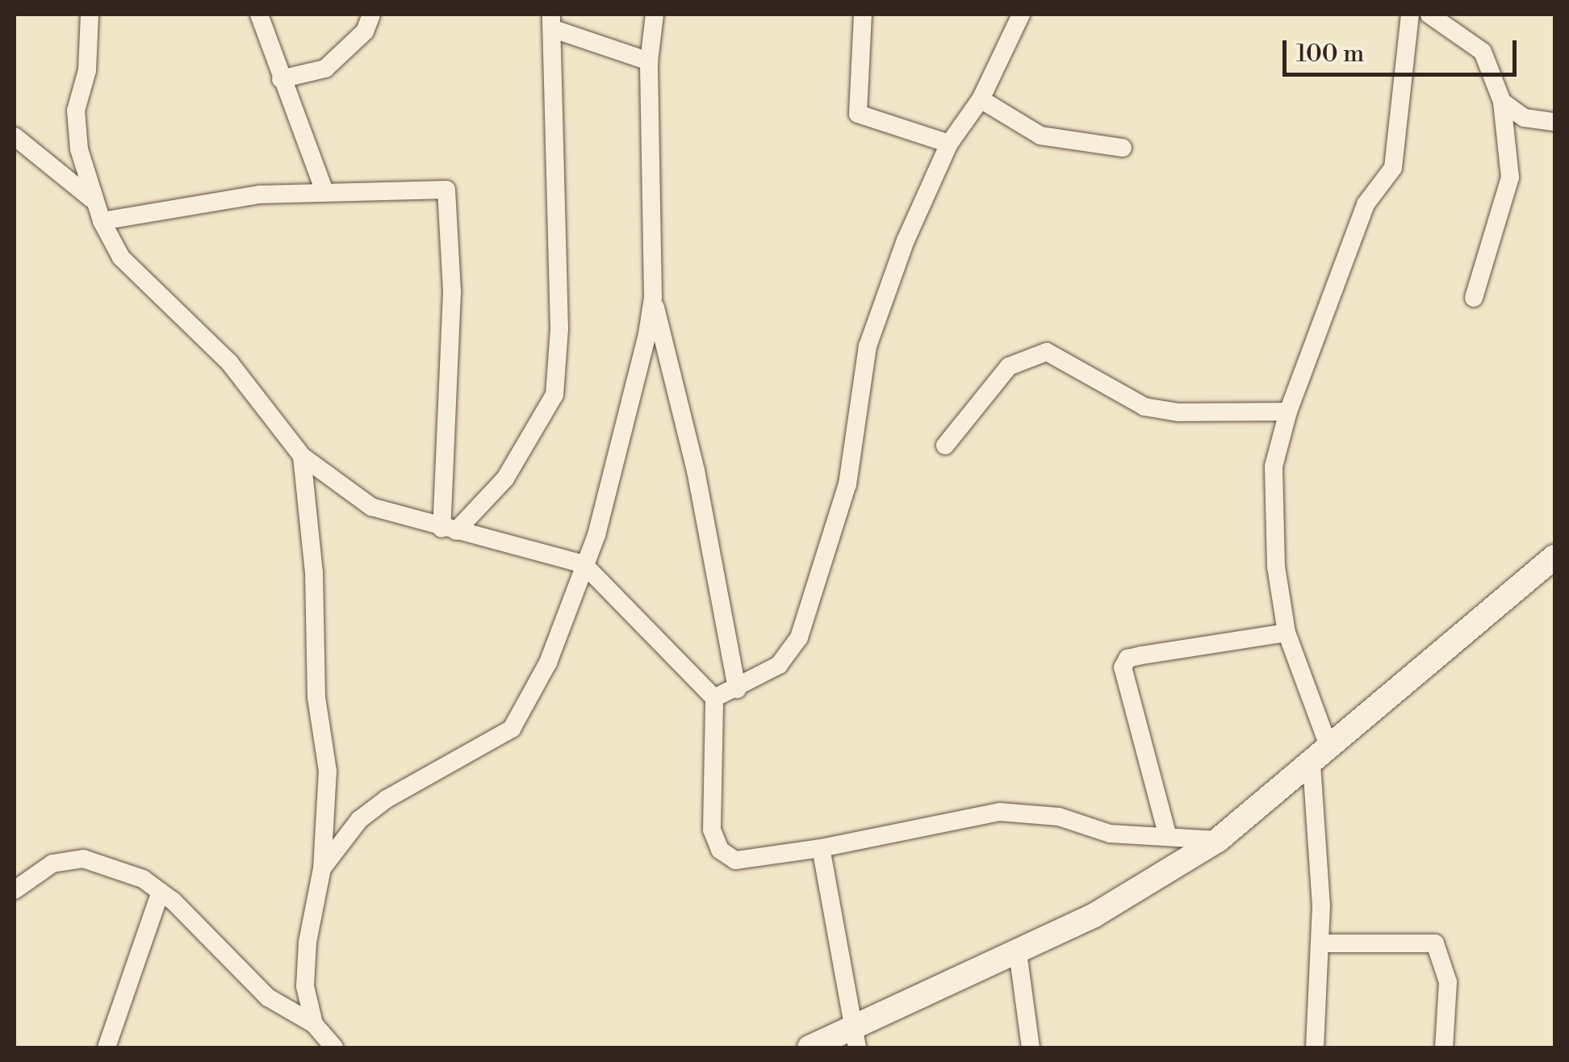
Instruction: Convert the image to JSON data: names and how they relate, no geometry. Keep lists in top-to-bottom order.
{
  "scale_bar": "100 m"
}
